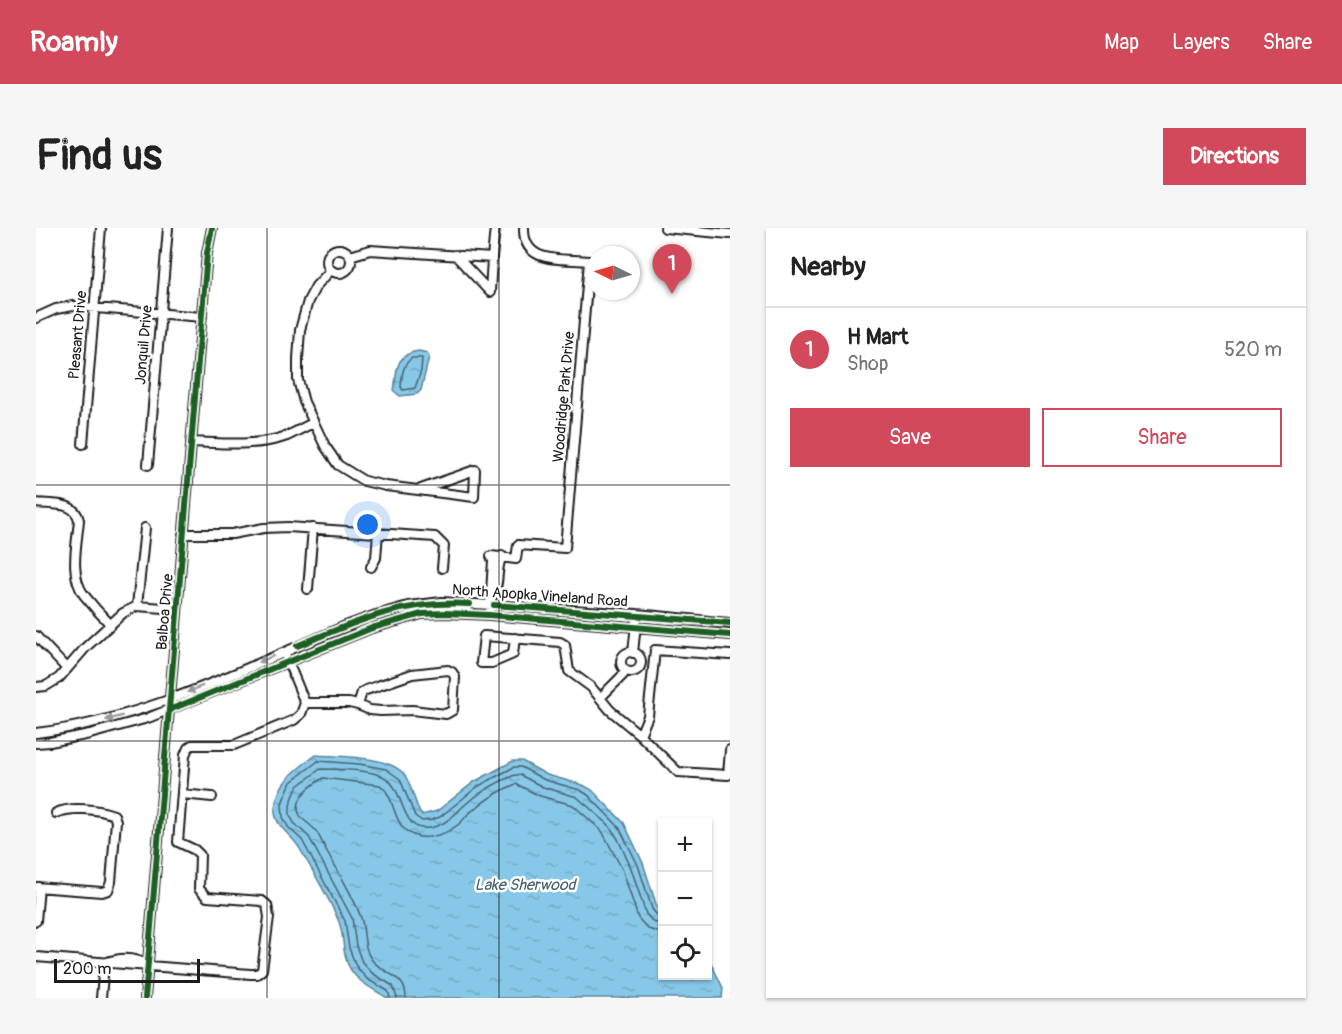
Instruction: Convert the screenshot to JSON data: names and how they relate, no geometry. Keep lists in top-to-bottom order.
{
  "streets": {
    "street": [
      "Pleasant Drive",
      "Jonquil Drive",
      "Woodridge Park Drive",
      "North Apopka Vineland Road",
      "Balboa Drive"
    ]
  },
  "crossings": [
    ["Woodridge Park Drive", "North Apopka Vineland Road"],
    ["North Apopka Vineland Road", "Balboa Drive"]
  ],
  "water": ["Lake Sherwood"],
  "scale_bar": "200 m",
  "north": "left",
  "page": {
    "header": "Roamly",
    "nav": ["Map", "Layers", "Share"],
    "buttons": [
      "Directions",
      ["Save", "Share"]
    ],
    "title": "Find us",
    "heading": "Nearby",
    "pins": "1",
    "list": [
      {
        "mark": "1",
        "name": "H Mart",
        "note": "Shop",
        "value": "520 m"
      }
    ],
    "map_buttons": ["+", "−"],
    "scale": "200 m"
  }
}
